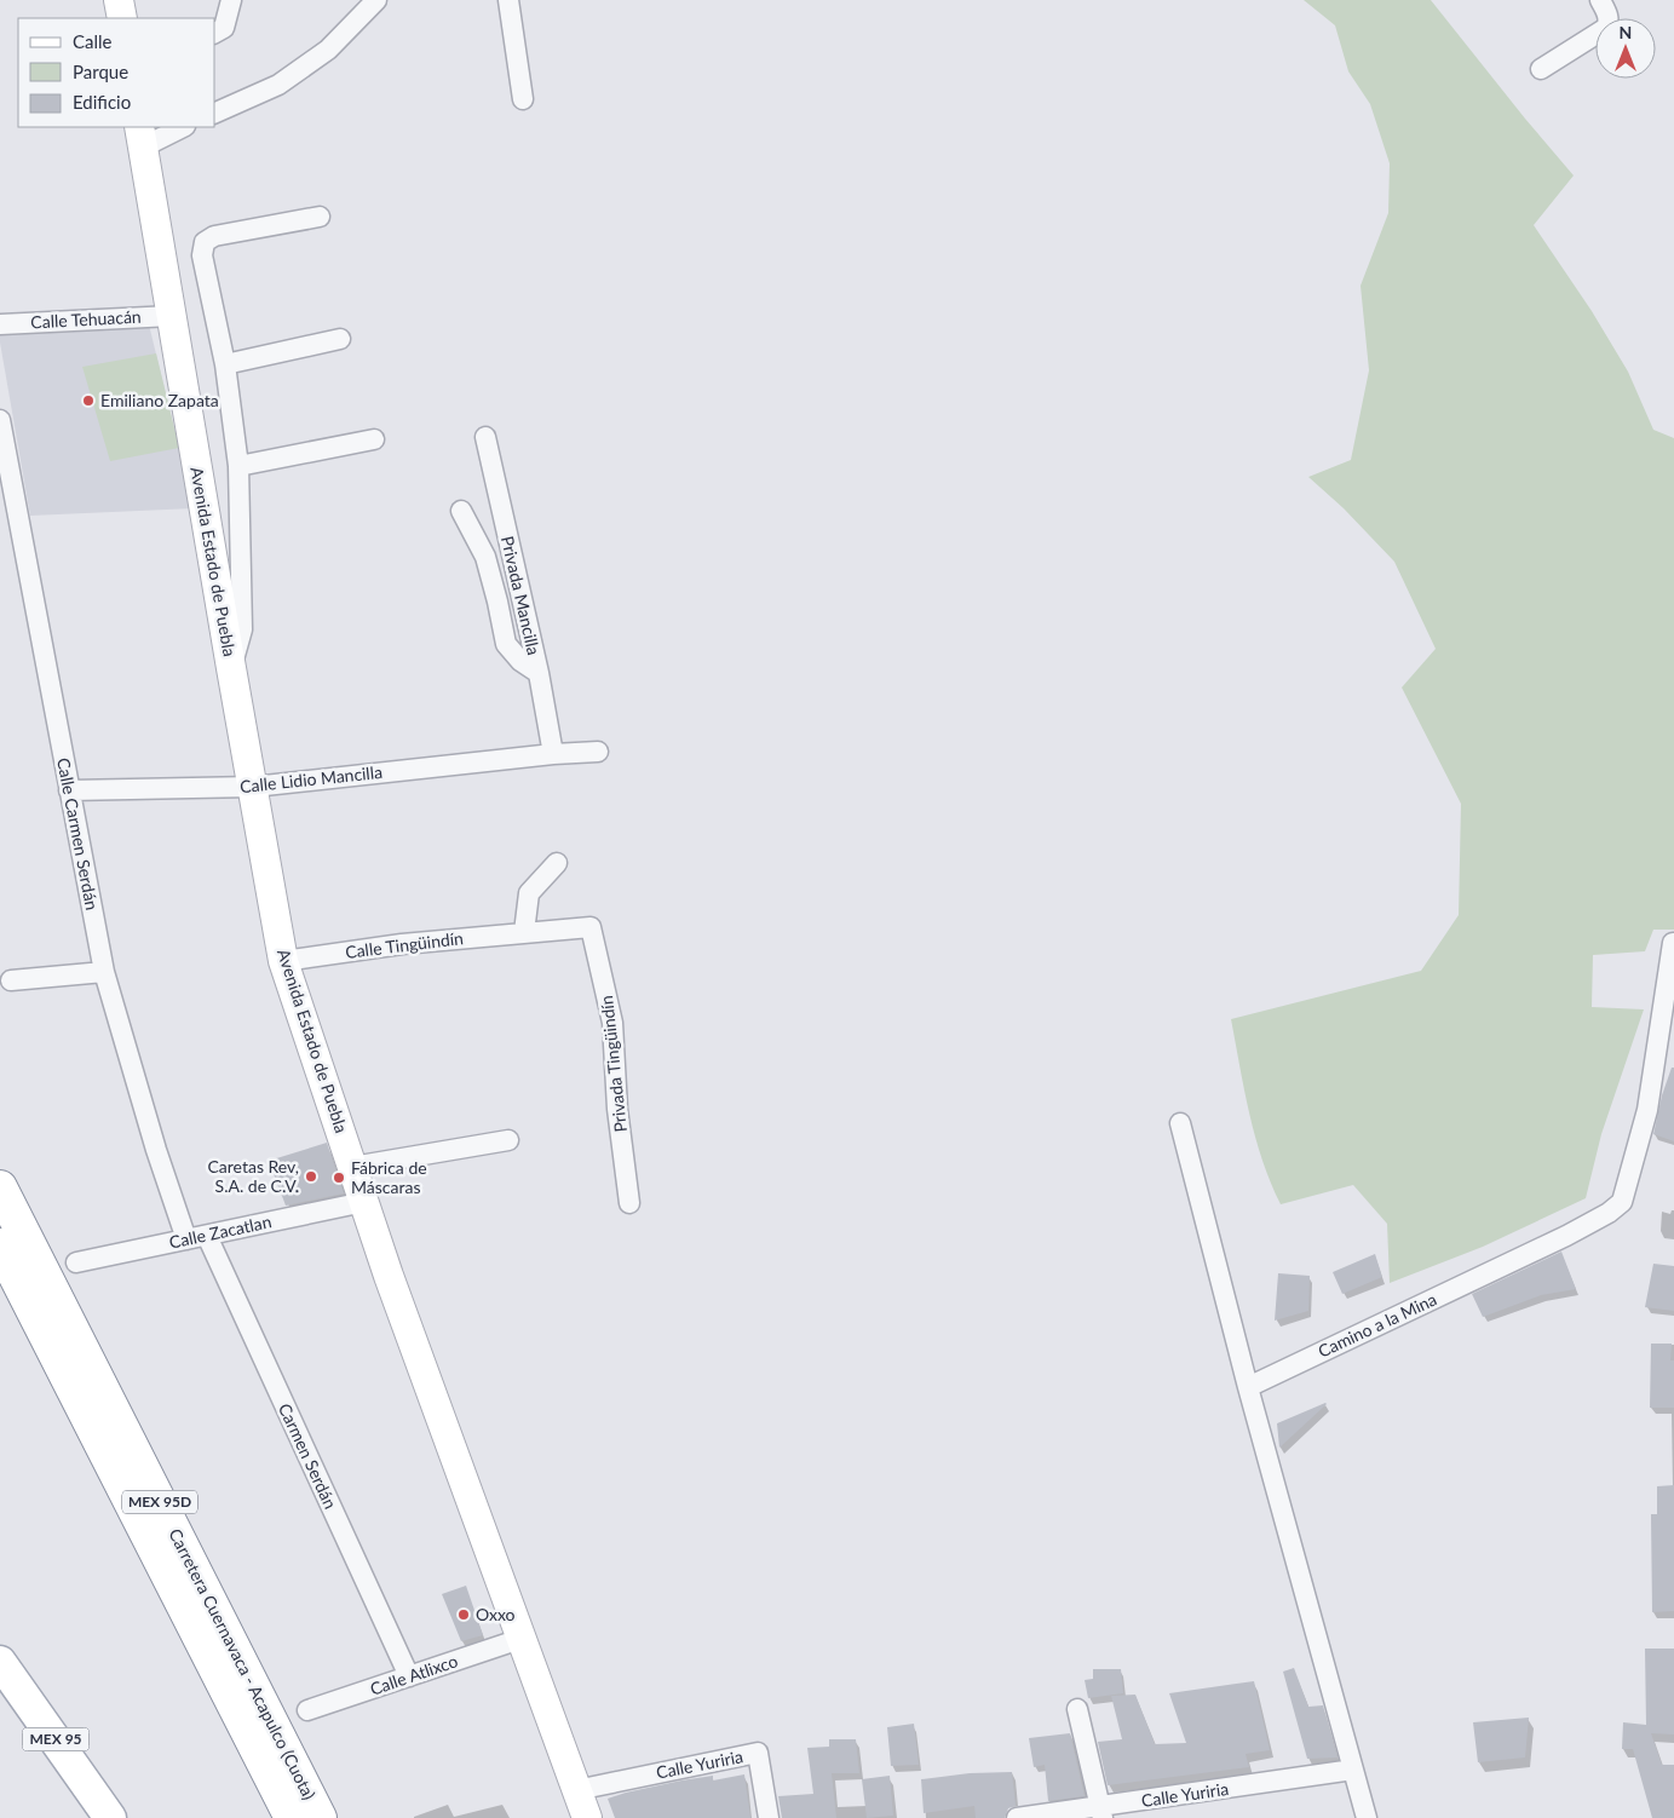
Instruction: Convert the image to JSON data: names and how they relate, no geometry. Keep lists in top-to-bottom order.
{
  "streets": {
    "highway": ["MEX 95D", "Carretera Cuernavaca - Acapulco (Cuota)"],
    "main road": ["MEX 95"],
    "street": [
      "Calle Tehuacán",
      "Avenida Estado de Puebla",
      "Privada Mancilla",
      "Calle Lidio Mancilla",
      "Calle Carmen Serdán",
      "Calle Tingüindín",
      "Privada Tingüindín",
      "Calle Zacatlan",
      "Camino a la Mina",
      "Carmen Serdán",
      "Calle Atlixco",
      "Calle Yuriria"
    ]
  },
  "crossings": [
    ["Calle Tehuacán", "Avenida Estado de Puebla"],
    ["Avenida Estado de Puebla", "Calle Lidio Mancilla"],
    ["Avenida Estado de Puebla", "Calle Tingüindín"],
    ["Avenida Estado de Puebla", "Calle Zacatlan"],
    ["Avenida Estado de Puebla", "Calle Atlixco"],
    ["Avenida Estado de Puebla", "Calle Yuriria"],
    ["Privada Mancilla", "Calle Lidio Mancilla"],
    ["Calle Lidio Mancilla", "Calle Carmen Serdán"],
    ["Calle Carmen Serdán", "Calle Zacatlan"],
    ["Calle Tingüindín", "Privada Tingüindín"],
    ["Calle Zacatlan", "Carmen Serdán"],
    ["Carmen Serdán", "Calle Atlixco"]
  ],
  "places": [
    "Emiliano Zapata",
    "Caretas Rev, S.A. de C.V.",
    "Fábrica de Máscaras",
    "Oxxo"
  ],
  "legend": ["Calle", "Parque", "Edificio"],
  "north": "top"
}
